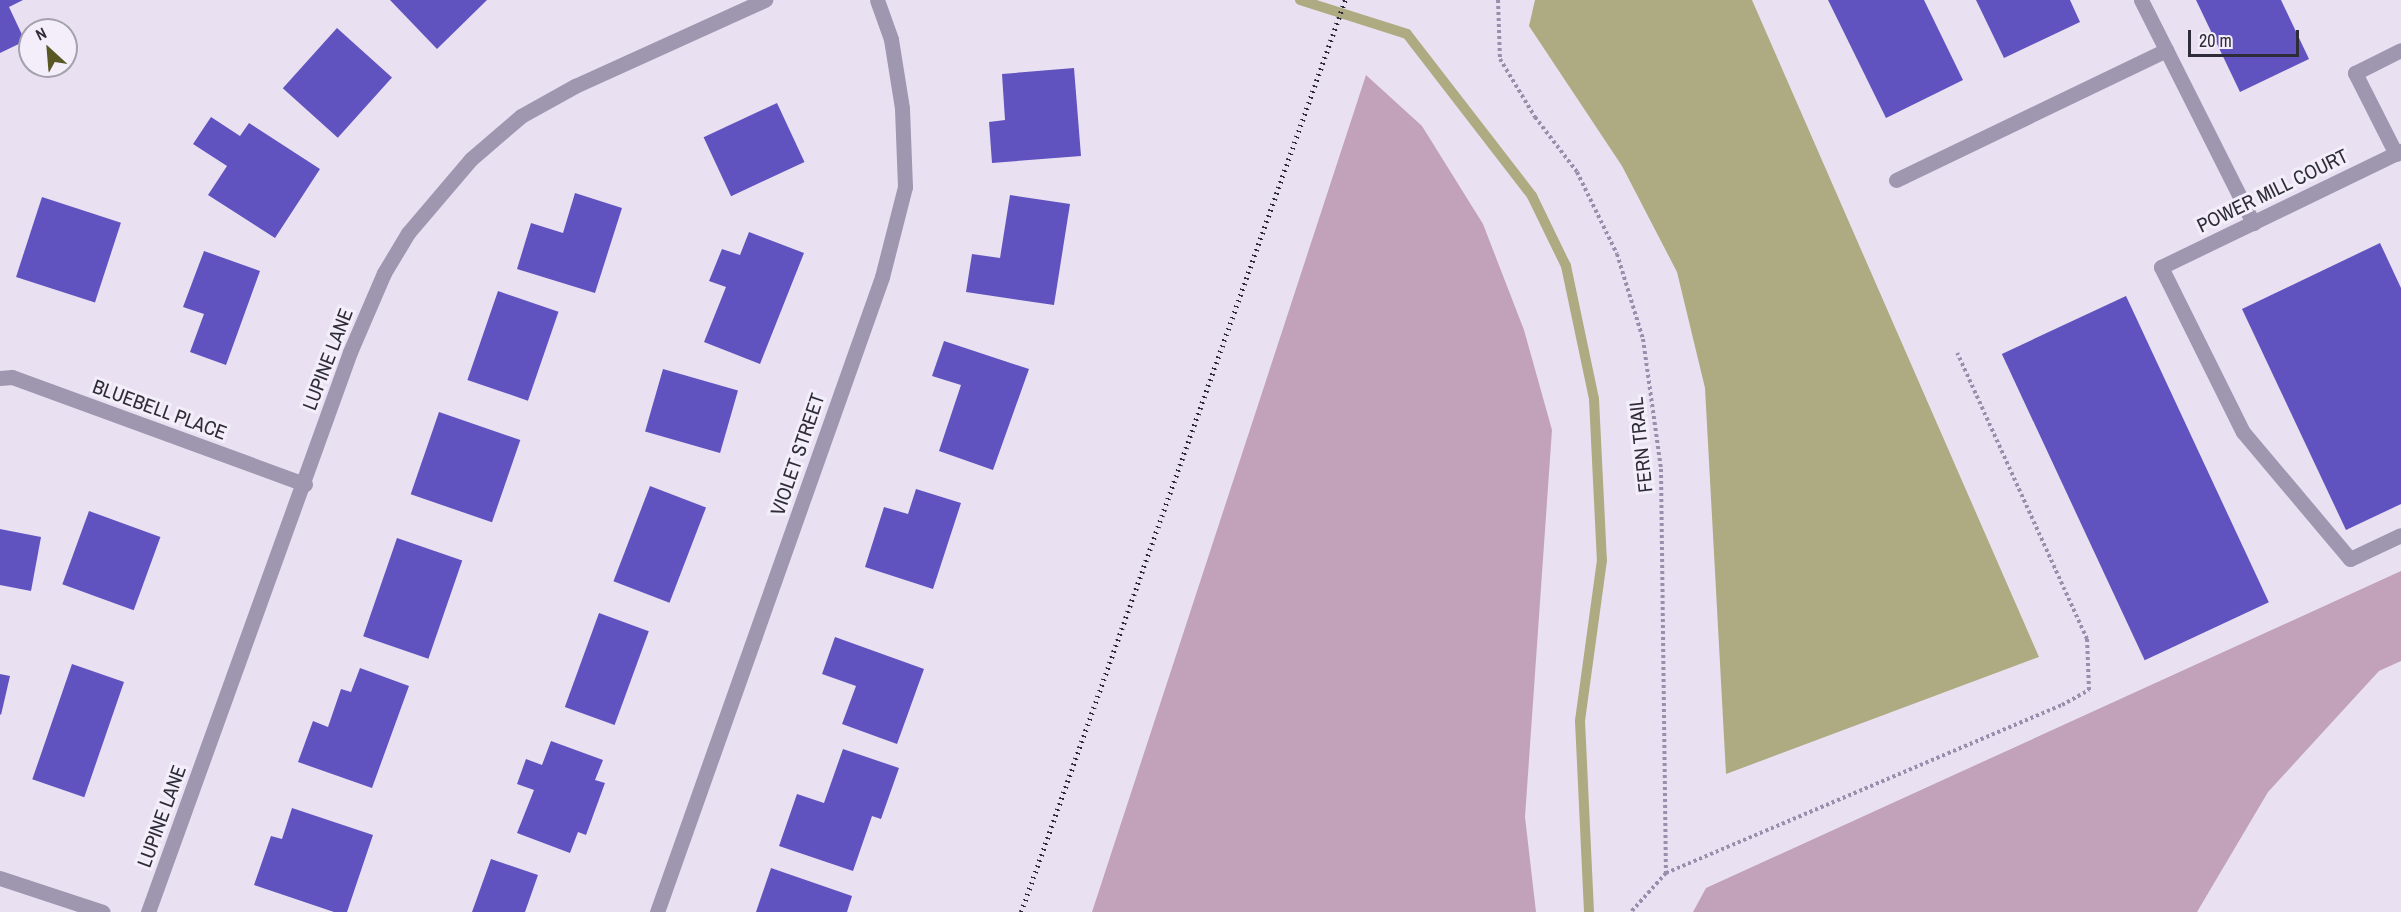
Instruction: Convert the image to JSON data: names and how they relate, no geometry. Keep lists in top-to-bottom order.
{
  "streets": {
    "street": [
      "POWER MILL COURT",
      "LUPINE LANE",
      "BLUEBELL PLACE",
      "VIOLET STREET"
    ],
    "path": ["FERN TRAIL"]
  },
  "crossings": [
    ["LUPINE LANE", "BLUEBELL PLACE"]
  ],
  "scale_bar": "20 m",
  "north": "top left"
}
